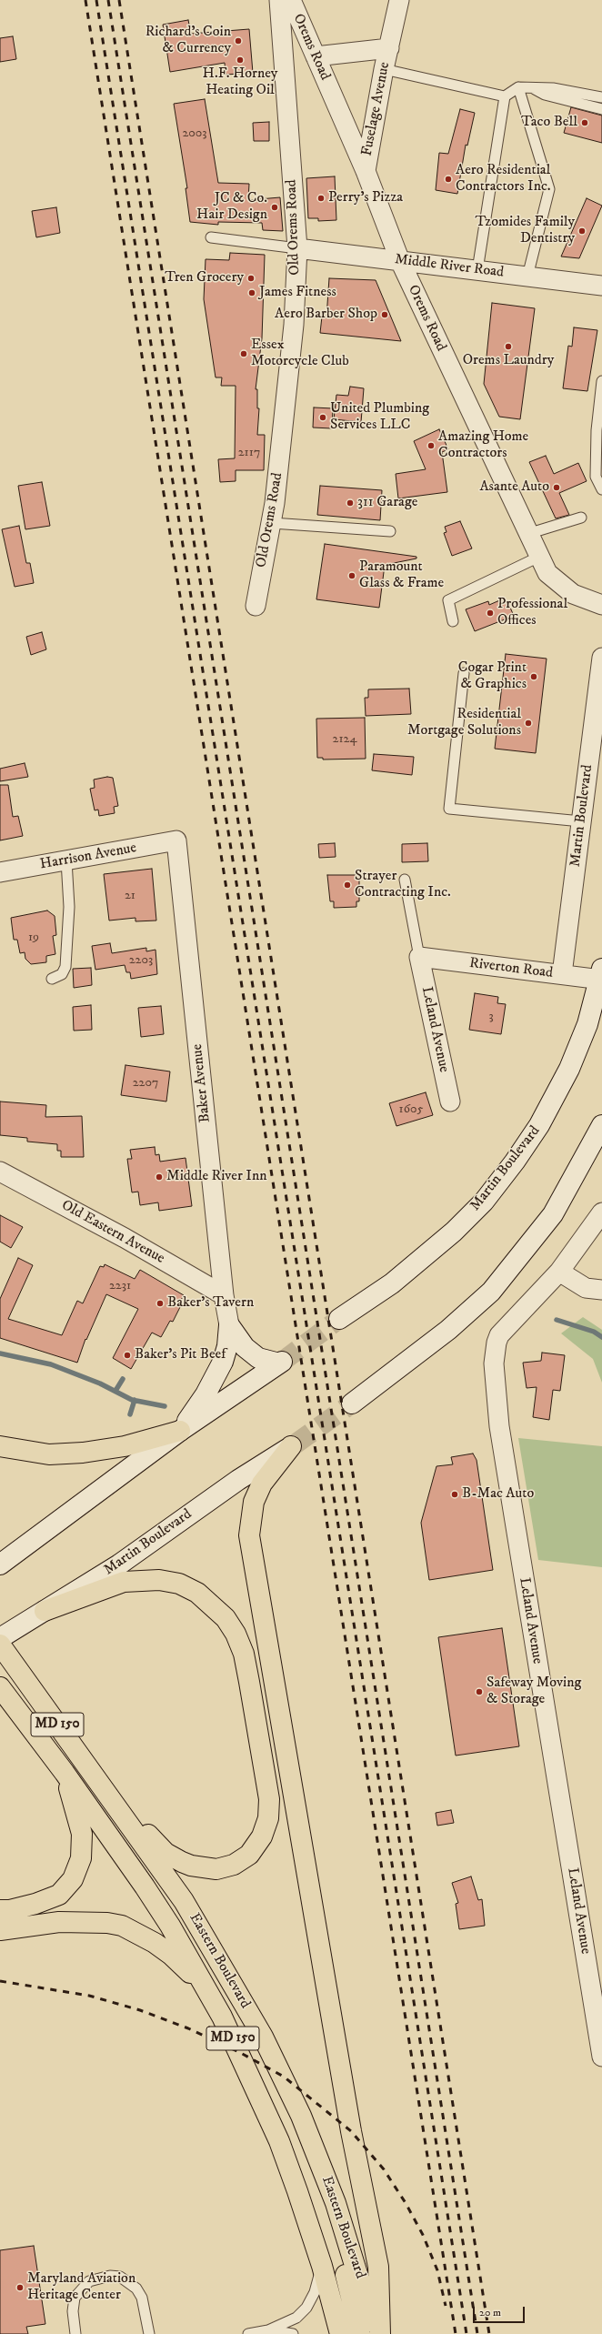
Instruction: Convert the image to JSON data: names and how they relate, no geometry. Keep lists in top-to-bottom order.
{
  "streets": {
    "main road": ["Martin Boulevard", "MD 150", "Eastern Boulevard"],
    "street": [
      "Orems Road",
      "Fuselage Avenue",
      "Old Orems Road",
      "Middle River Road",
      "Harrison Avenue",
      "Riverton Road",
      "Leland Avenue",
      "Baker Avenue",
      "Old Eastern Avenue"
    ]
  },
  "crossings": [
    ["Orems Road", "Fuselage Avenue"],
    ["Orems Road", "Middle River Road"],
    ["Old Orems Road", "Middle River Road"],
    ["Martin Boulevard", "Riverton Road"],
    ["Harrison Avenue", "Baker Avenue"],
    ["Riverton Road", "Leland Avenue"],
    ["Baker Avenue", "Old Eastern Avenue"]
  ],
  "places": [
    "Richard’s Coin & Currency",
    "H.F. Horney Heating Oil",
    "Taco Bell",
    "Aero Residential Contractors Inc.",
    "Perry's Pizza",
    "JC & Co. Hair Design",
    "Tzomides Family Dentistry",
    "Tren Grocery",
    "James Fitness",
    "Aero Barber Shop",
    "Orems Laundry",
    "Essex Motorcycle Club",
    "United Plumbing Services LLC",
    "Amazing Home Contractors",
    "Asante Auto",
    "311 Garage",
    "Paramount Glass & Frame",
    "Professional Offices",
    "Cogar Print & Graphics",
    "Residential Mortgage Solutions",
    "Strayer Contracting Inc.",
    "Middle River Inn",
    "Baker's Tavern",
    "Baker's Pit Beef",
    "B-Mac Auto",
    "Safeway Moving & Storage",
    "Maryland Aviation Heritage Center"
  ],
  "house_numbers": [
    "2003",
    "2117",
    "2124",
    "21",
    "19",
    "2203",
    "3",
    "2207",
    "1605",
    "2231"
  ],
  "scale_bar": "20 m"
}
